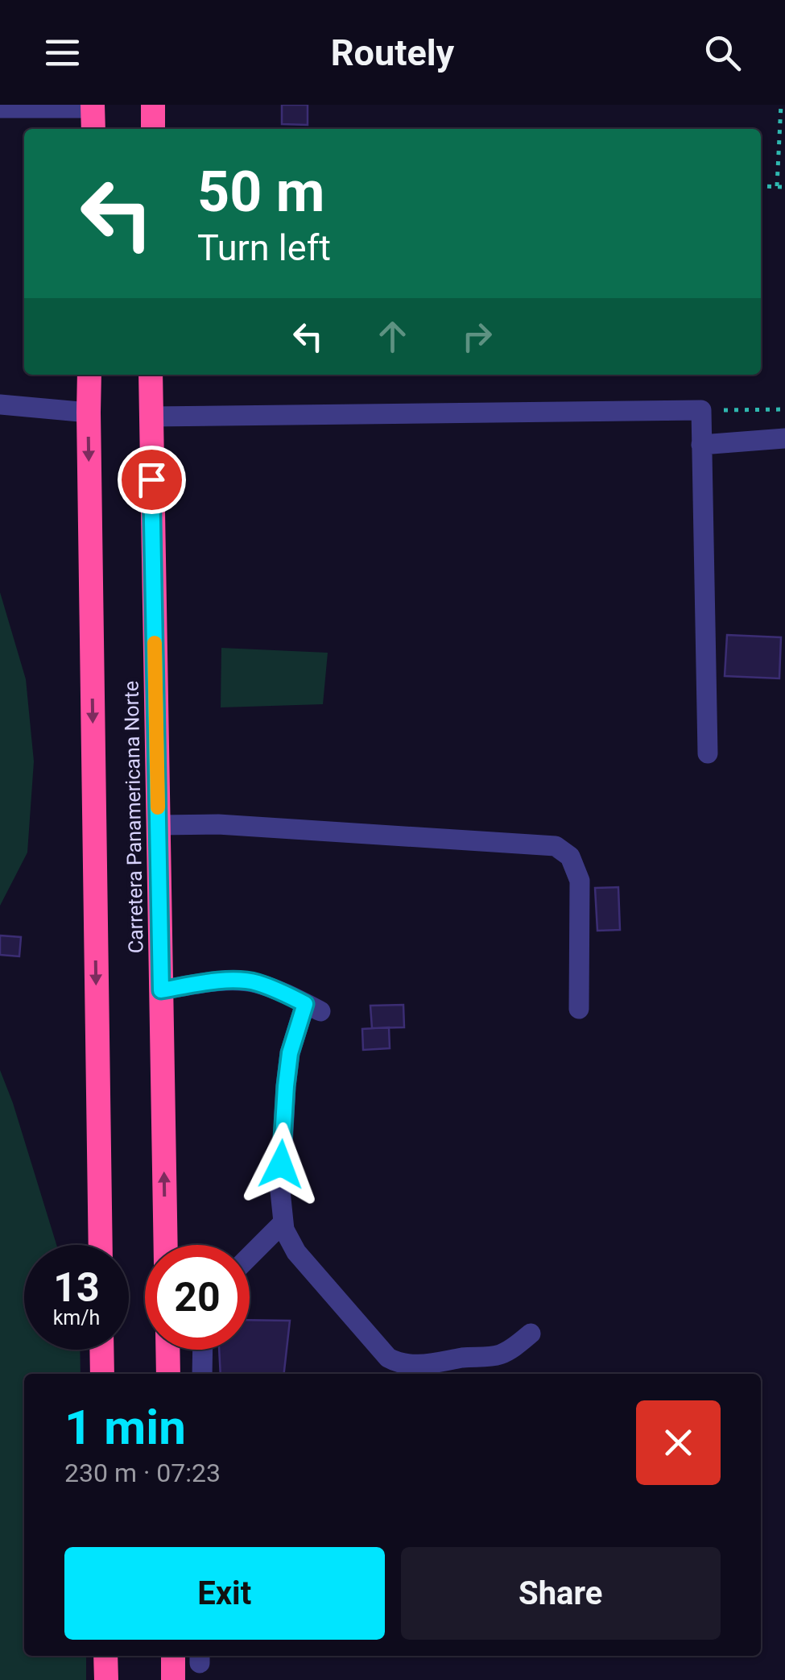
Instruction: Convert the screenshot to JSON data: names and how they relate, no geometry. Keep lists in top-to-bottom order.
{
  "streets": {
    "highway": ["Carretera Panamericana Norte"]
  },
  "page": {
    "header": "Routely",
    "turn": ["50 m", "Turn left"],
    "speed": "13 km/h",
    "limit": "20",
    "heading": ["1 min", "230 m · 07:23"],
    "buttons": ["Exit", "Share"]
  }
}
